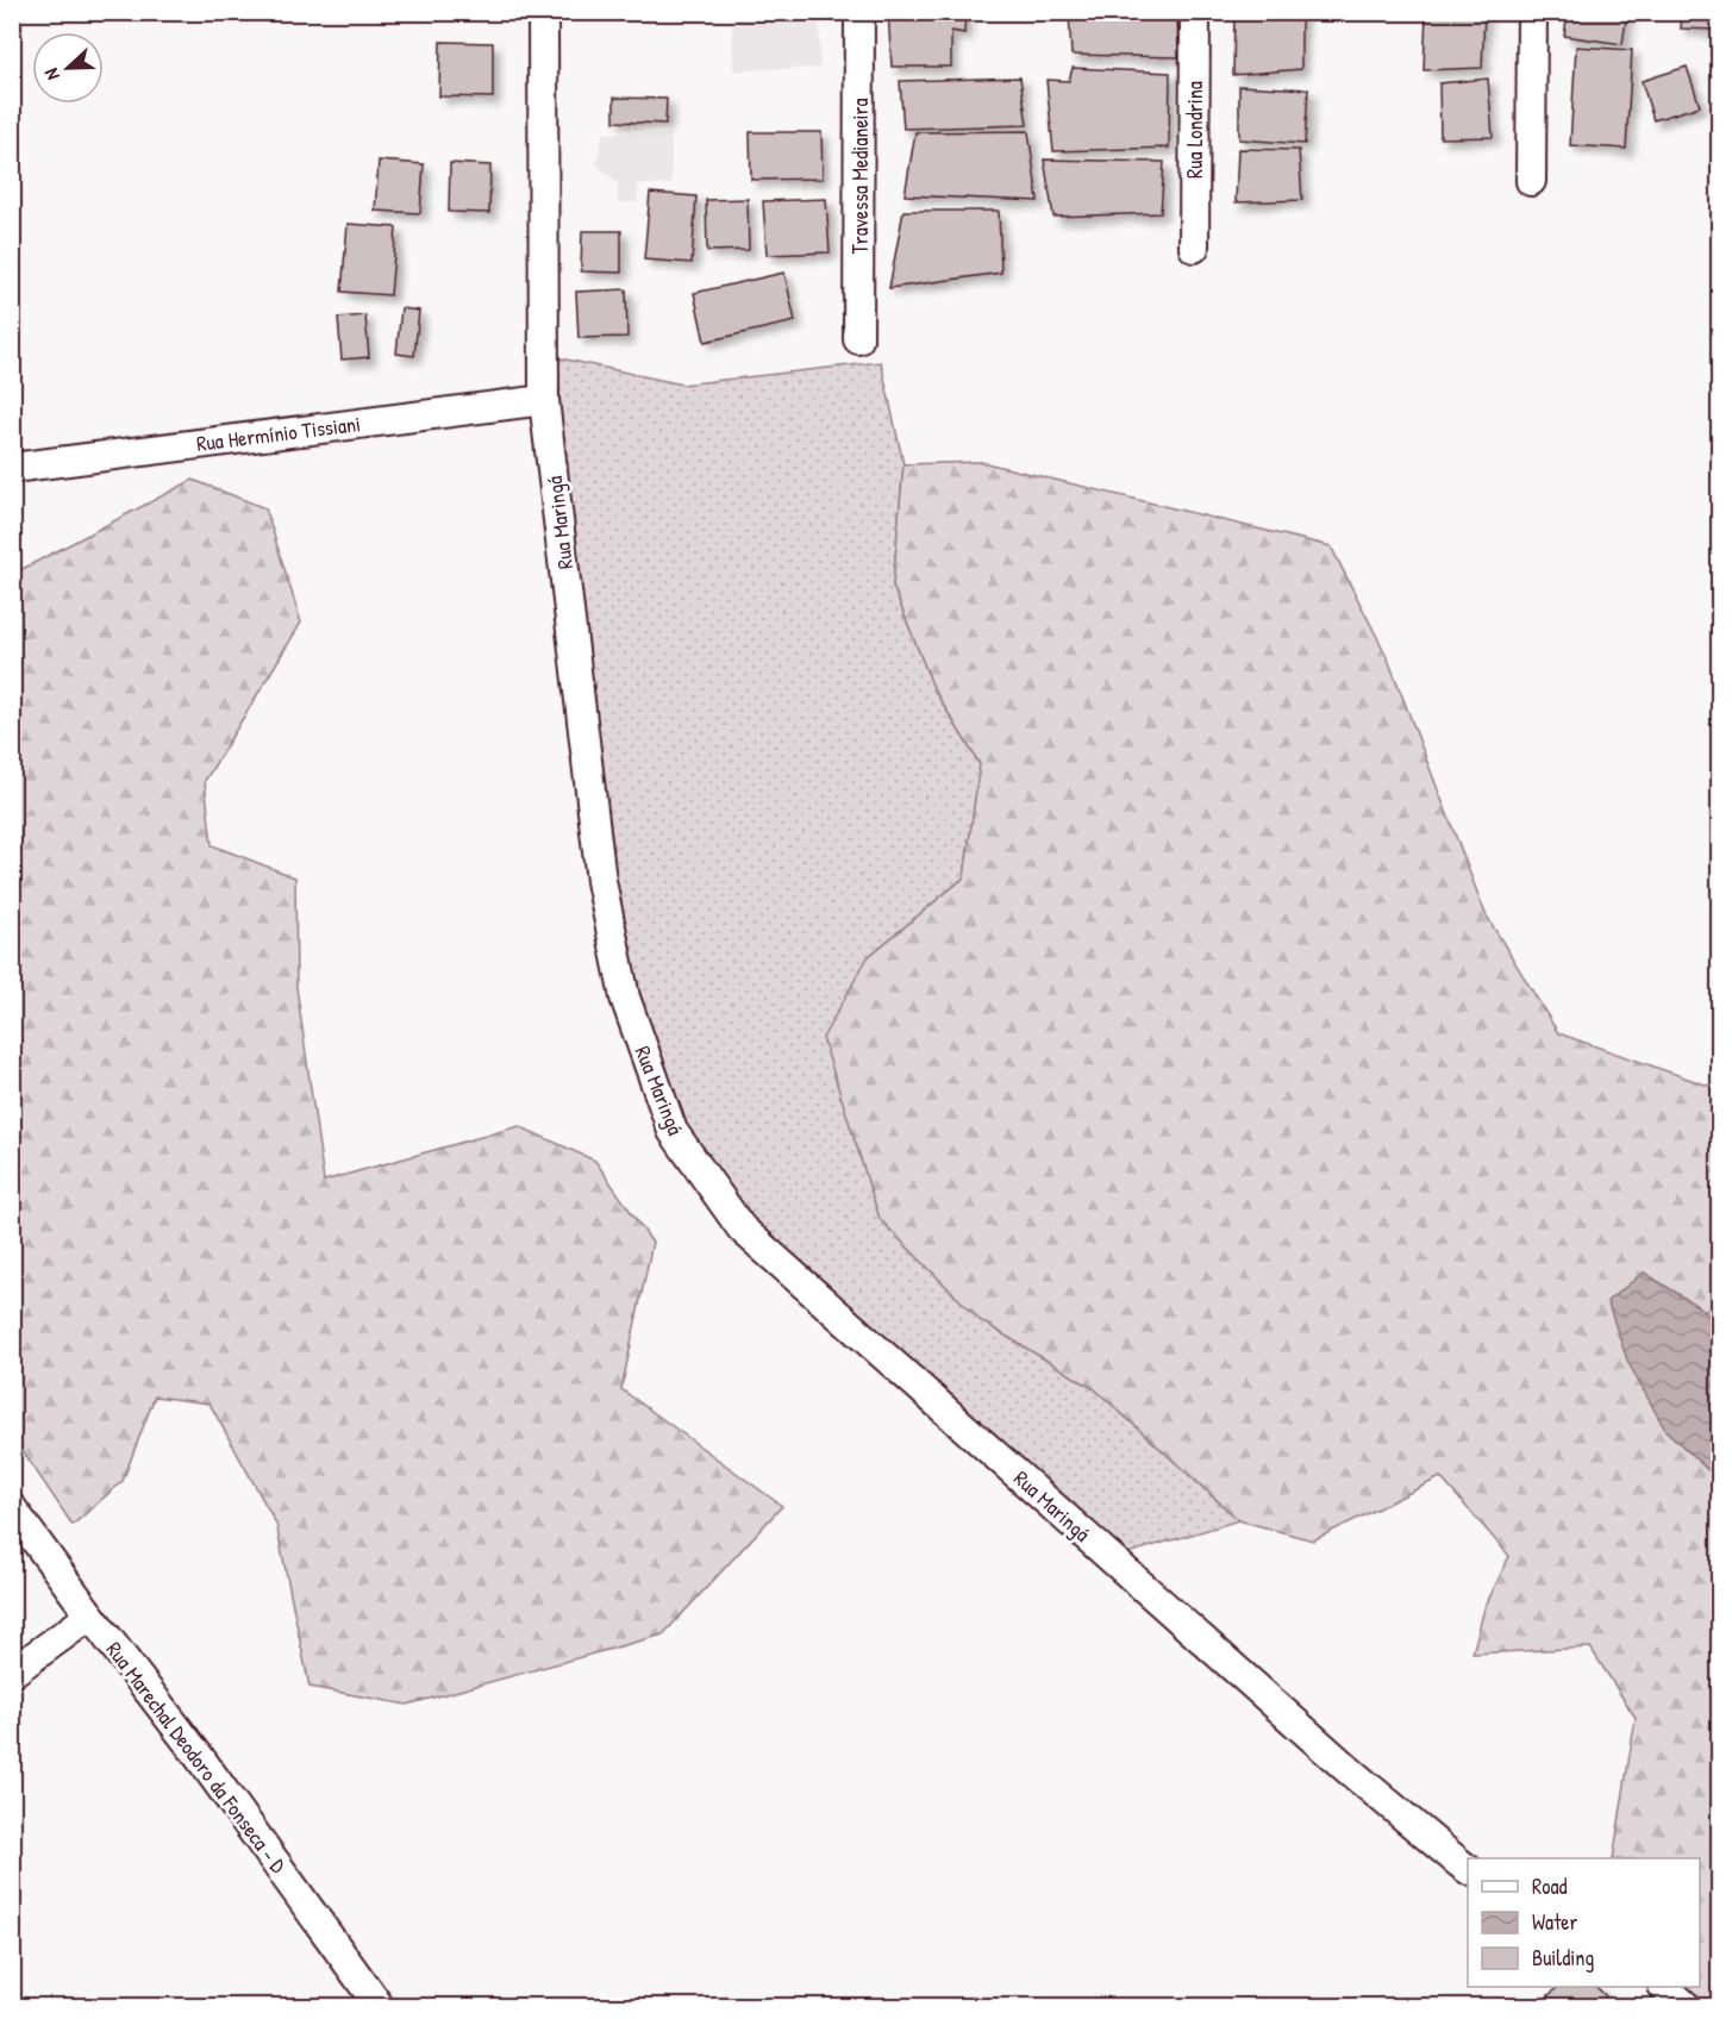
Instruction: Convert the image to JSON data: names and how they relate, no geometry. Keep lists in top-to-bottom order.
{
  "streets": {
    "street": [
      "Rua Londrina",
      "Travessa Medianeira",
      "Rua Hermínio Tissiani",
      "Rua Maringá",
      "Rua Marechal Deodoro da Fonseca - D"
    ]
  },
  "crossings": [
    ["Rua Hermínio Tissiani", "Rua Maringá"]
  ],
  "legend": ["Road", "Water", "Building"],
  "north": "left"
}
